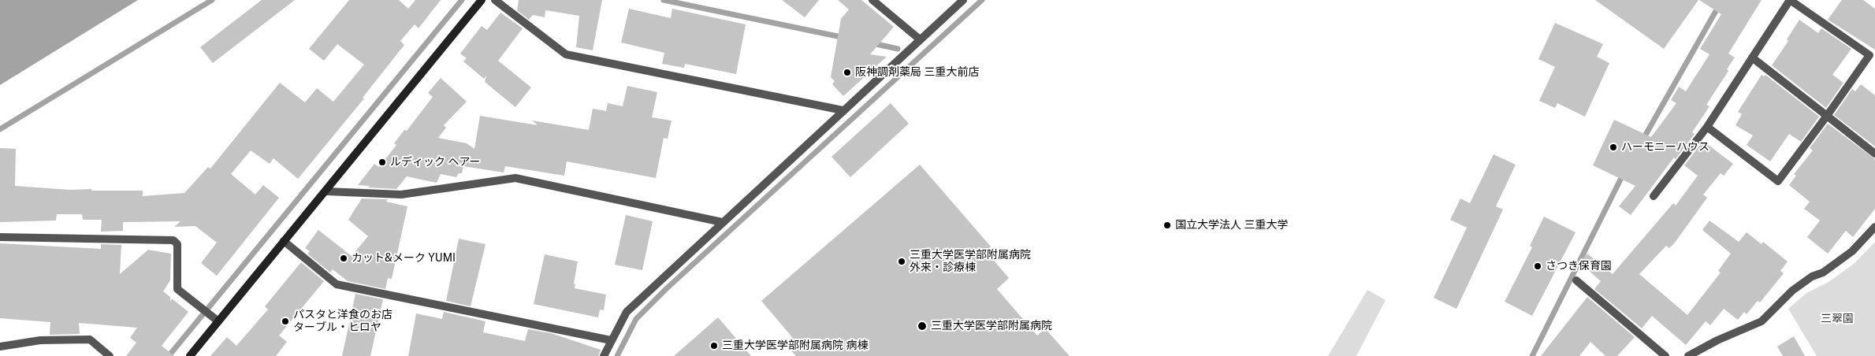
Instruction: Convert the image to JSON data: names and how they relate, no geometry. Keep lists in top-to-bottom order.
{
  "parks": ["三翠園"],
  "places": [
    "阪神調剤薬局 三重大前店",
    "ハーモニーハウス",
    "ルディック ヘアー",
    "国立大学法人 三重大学",
    "カット&メーク YUMI",
    "三重大学医学部附属病院 外来・診療棟",
    "さつき保育園",
    "パスタと洋食のお店 ターブル・ヒロヤ",
    "三重大学医学部附属病院",
    "三重大学医学部附属病院 病棟"
  ]
}
